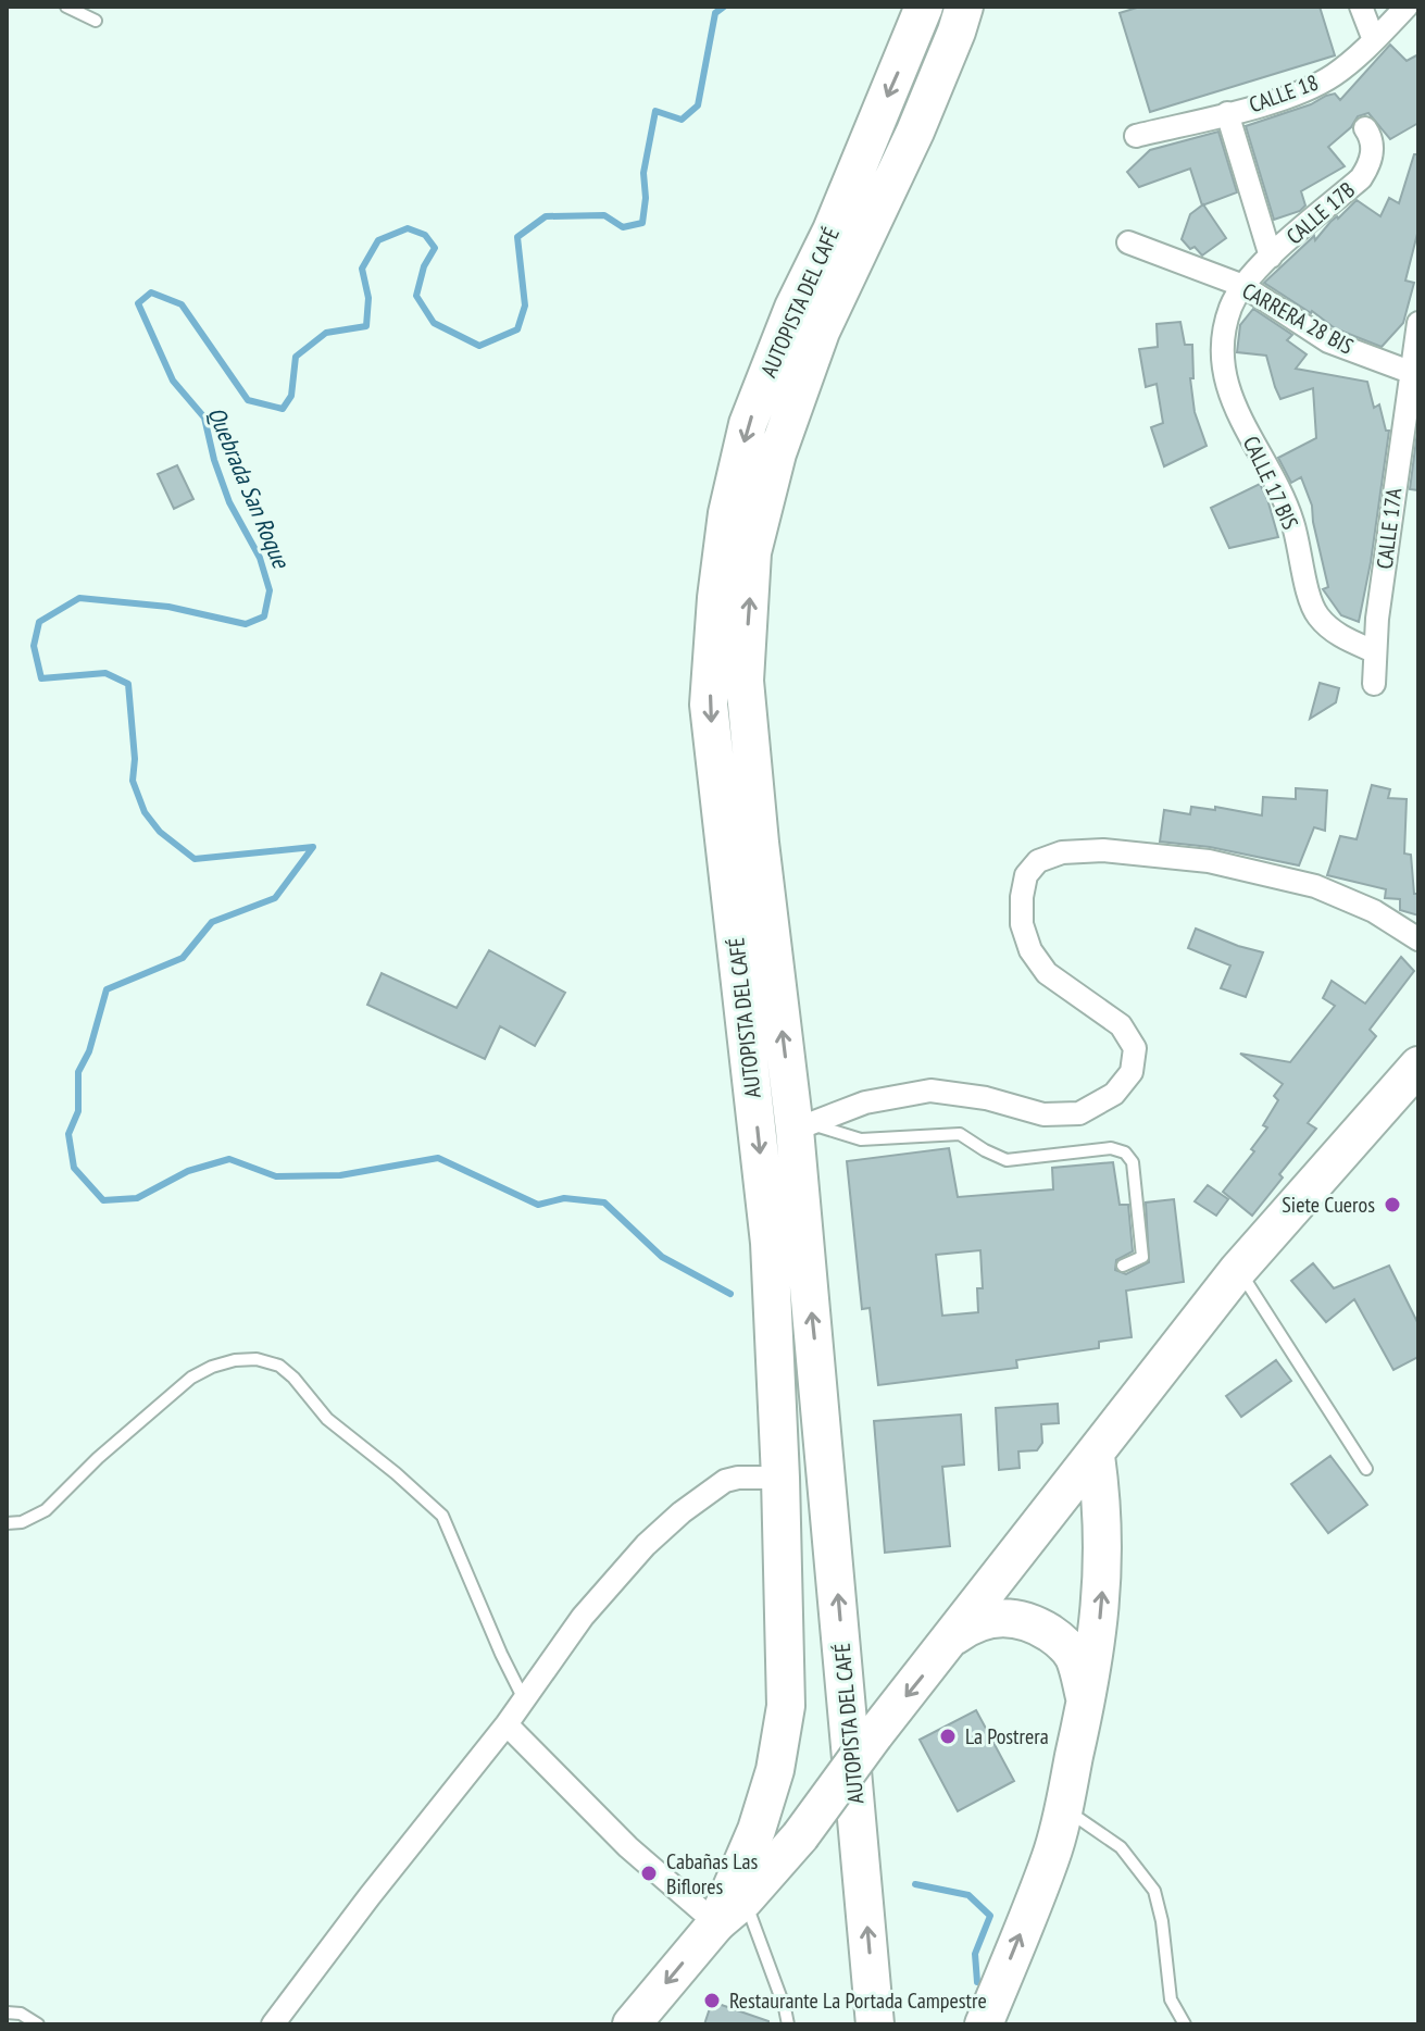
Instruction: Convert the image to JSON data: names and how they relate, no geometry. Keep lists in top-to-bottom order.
{
  "streets": {
    "main road": ["AUTOPISTA DEL CAFÉ"],
    "street": [
      "CALLE 18",
      "CALLE 17B",
      "CARRERA 28 BIS",
      "CALLE 17 BIS",
      "CALLE 17A"
    ]
  },
  "crossings": [
    ["CALLE 17B", "CARRERA 28 BIS"],
    ["CALLE 17B", "CALLE 17 BIS"],
    ["CARRERA 28 BIS", "CALLE 17 BIS"],
    ["CARRERA 28 BIS", "CALLE 17A"],
    ["CALLE 17 BIS", "CALLE 17A"]
  ],
  "water": ["Quebrada San Roque"],
  "places": [
    "Siete Cueros",
    "La Postrera",
    "Cabañas Las Biflores",
    "Restaurante La Portada Campestre"
  ]
}
